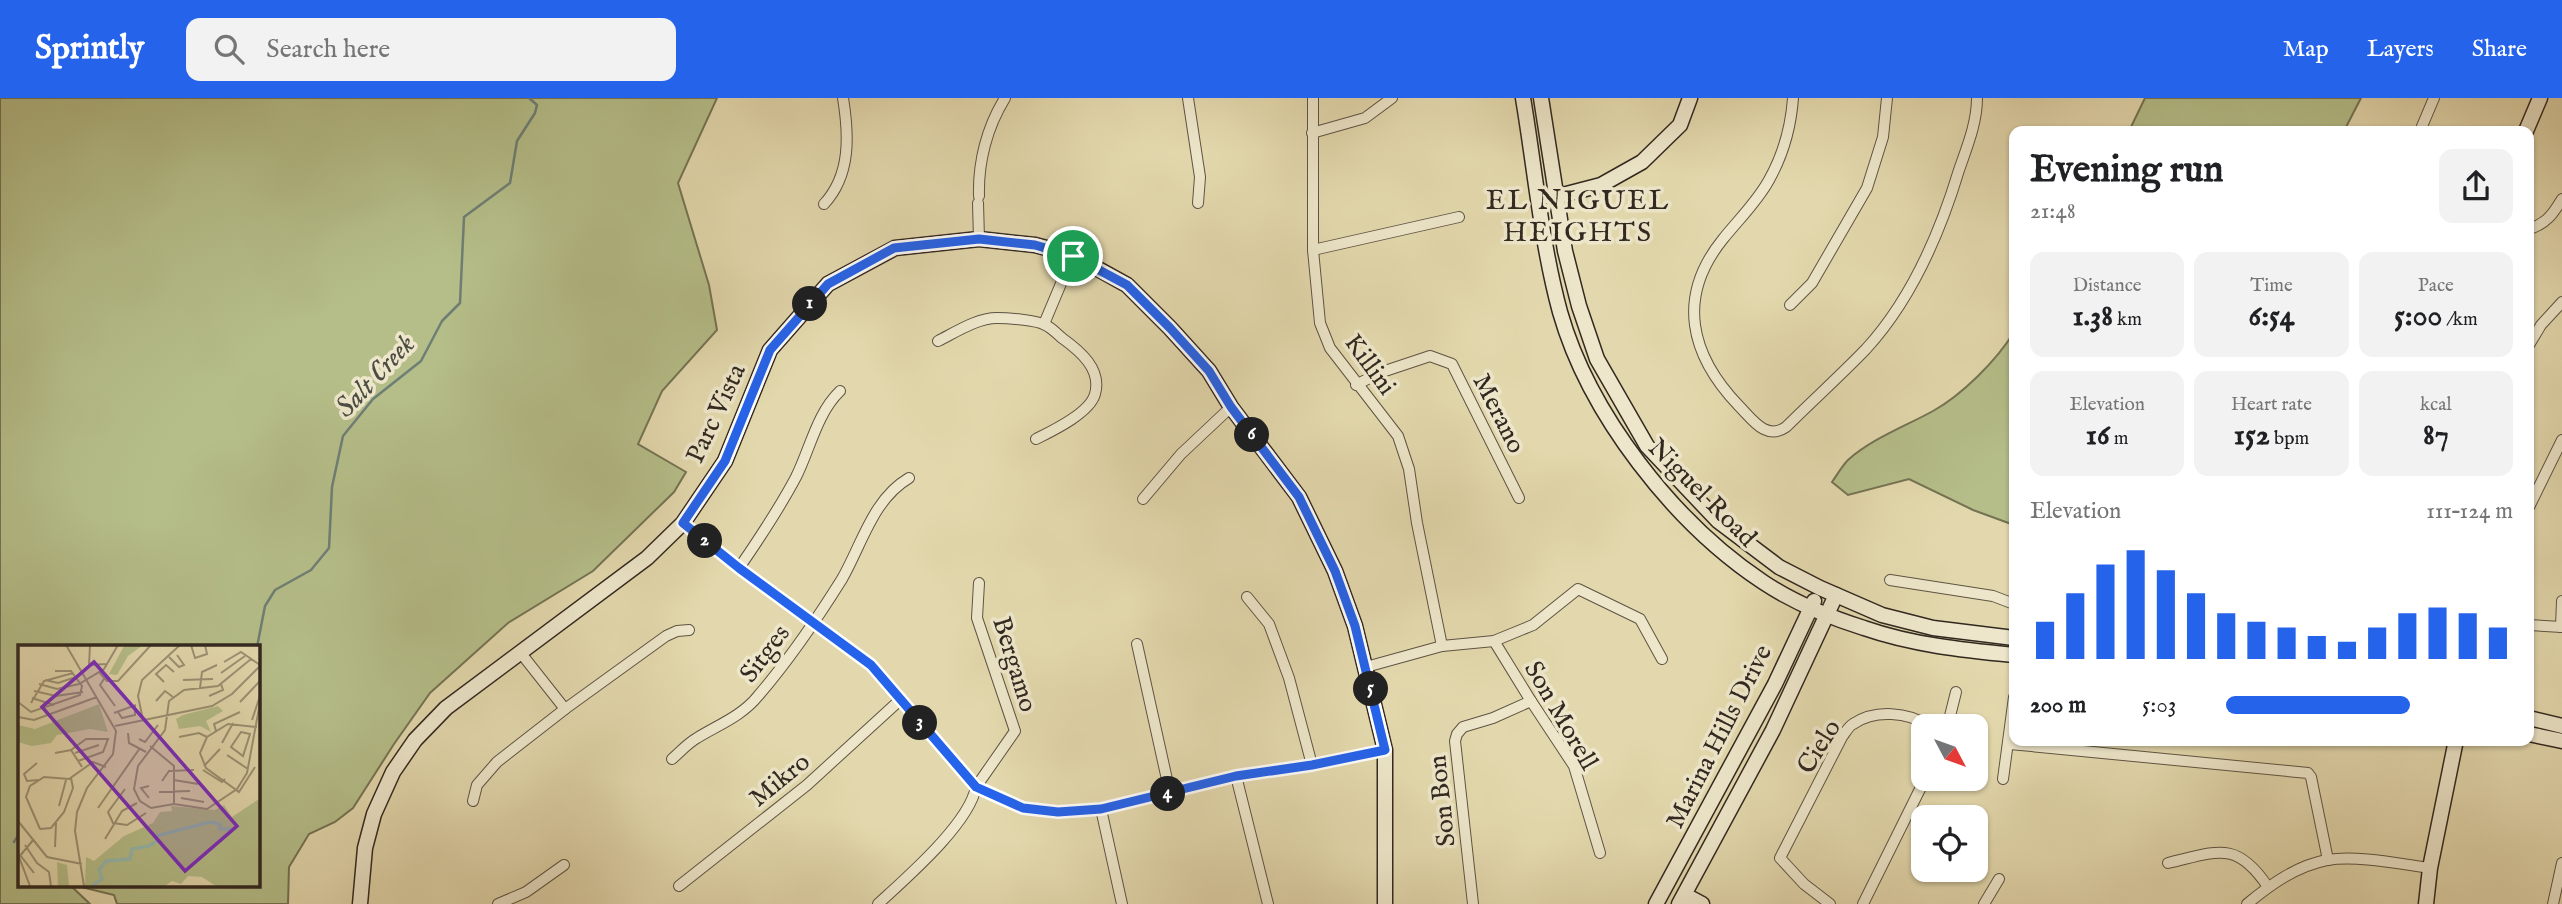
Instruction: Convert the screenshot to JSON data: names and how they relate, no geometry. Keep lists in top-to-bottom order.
{
  "streets": {
    "street": [
      "Killini",
      "Parc Vista",
      "Merano",
      "Niguel Road",
      "Sitges",
      "Bergamo",
      "Son Morell",
      "Marina Hills Drive",
      "Cielo",
      "Mikro",
      "Son Bon"
    ]
  },
  "crossings": [
    ["Killini", "Merano"],
    ["Niguel Road", "Marina Hills Drive"],
    ["Son Morell", "Son Bon"]
  ],
  "districts": ["EL NIGUEL HEIGHTS"],
  "water": ["Salt Creek"],
  "north": "bottom right",
  "page": {
    "header": "Sprintly",
    "search": "Search here",
    "nav": ["Map", "Layers", "Share"],
    "heading": ["Evening run", "21:48"],
    "stats": [
      ["Distance", "1.38 km"],
      ["Time", "6:54"],
      ["Pace", "5:00 /km"],
      ["Elevation", "16 m"],
      ["Heart rate", "152 bpm"],
      ["kcal", "87"]
    ],
    "pins": [
      "1",
      "6",
      "2",
      "5",
      "3",
      "4"
    ],
    "chart": ["Elevation", "111–124 m"],
    "list": [
      {
        "name": "200 m",
        "note": "5:03"
      }
    ]
  }
}
